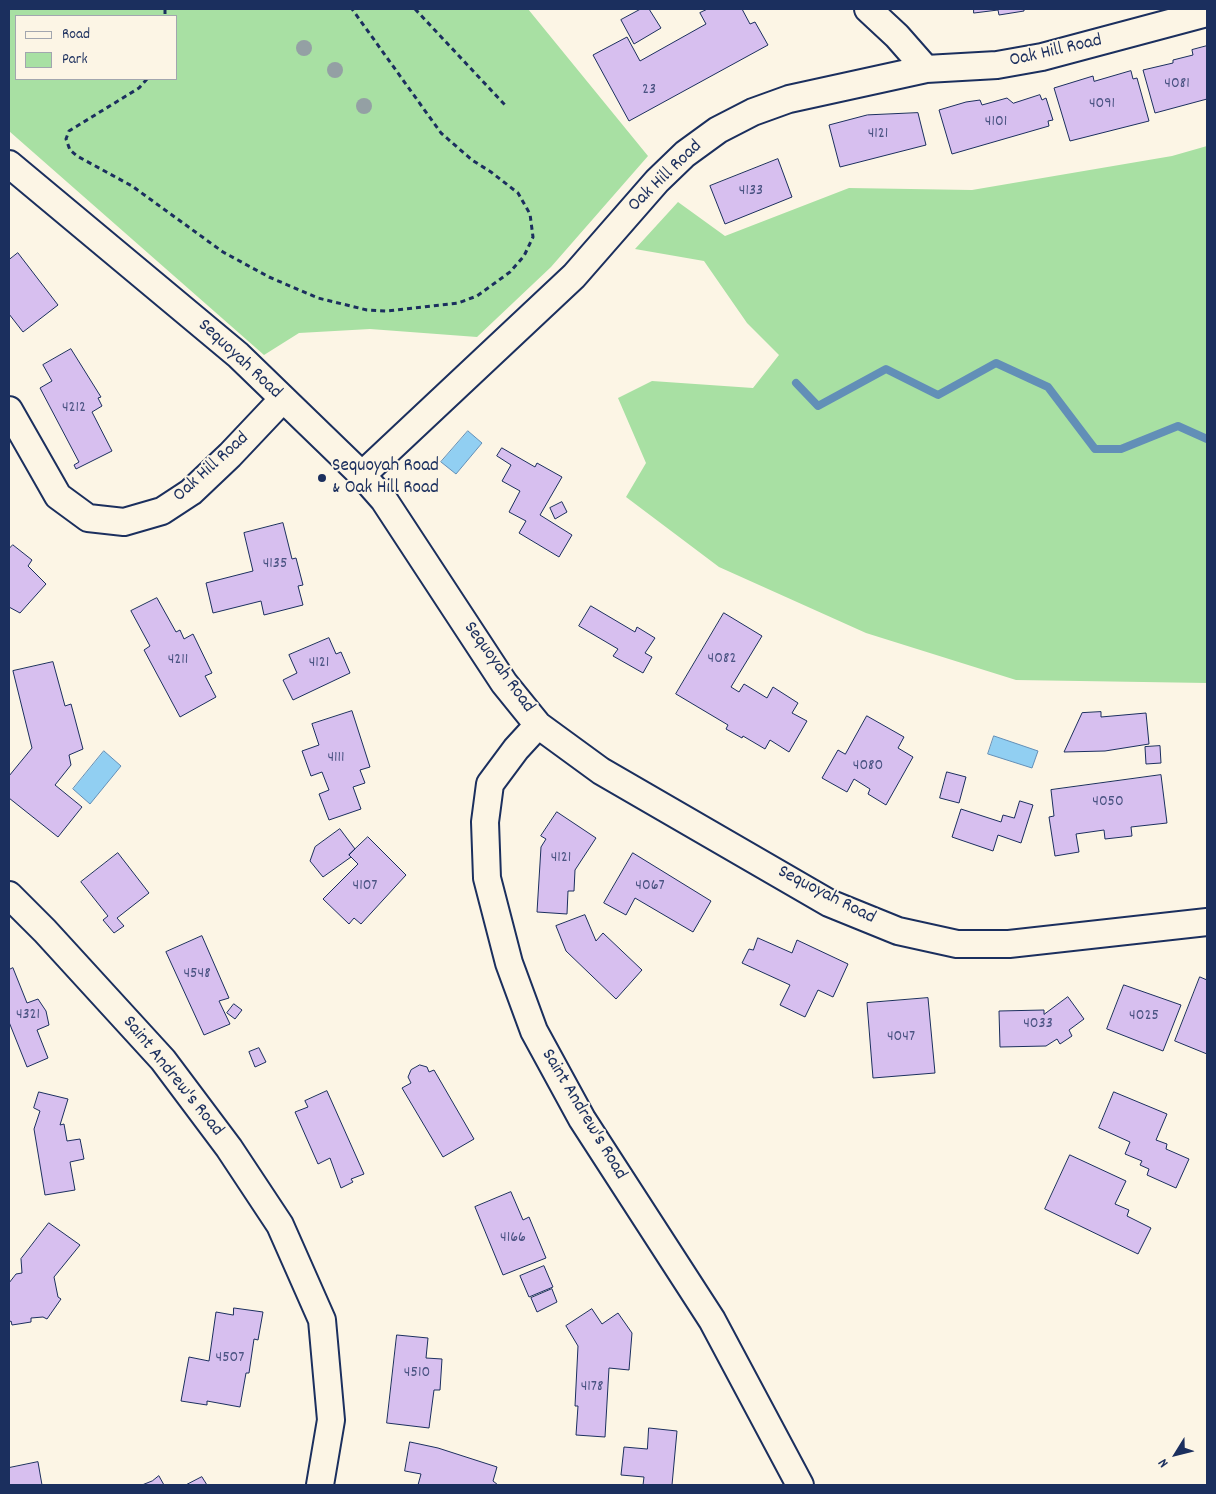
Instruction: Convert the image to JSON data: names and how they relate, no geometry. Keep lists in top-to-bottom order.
{
  "streets": {
    "street": ["Oak Hill Road", "Sequoyah Road", "Saint Andrew's Road"]
  },
  "crossings": [
    ["Oak Hill Road", "Sequoyah Road"],
    ["Sequoyah Road", "Saint Andrew's Road"]
  ],
  "places": ["Sequoyah Road & Oak Hill Road"],
  "house_numbers": [
    "4081",
    "23",
    "4091",
    "4101",
    "4121",
    "4133",
    "4212",
    "4135",
    "4082",
    "4211",
    "4121",
    "4111",
    "4080",
    "4050",
    "4121",
    "4107",
    "4067",
    "4548",
    "4321",
    "4025",
    "4033",
    "4047",
    "4166",
    "4507",
    "4510",
    "4178"
  ],
  "legend": ["Road", "Park"],
  "north": "bottom left"
}
